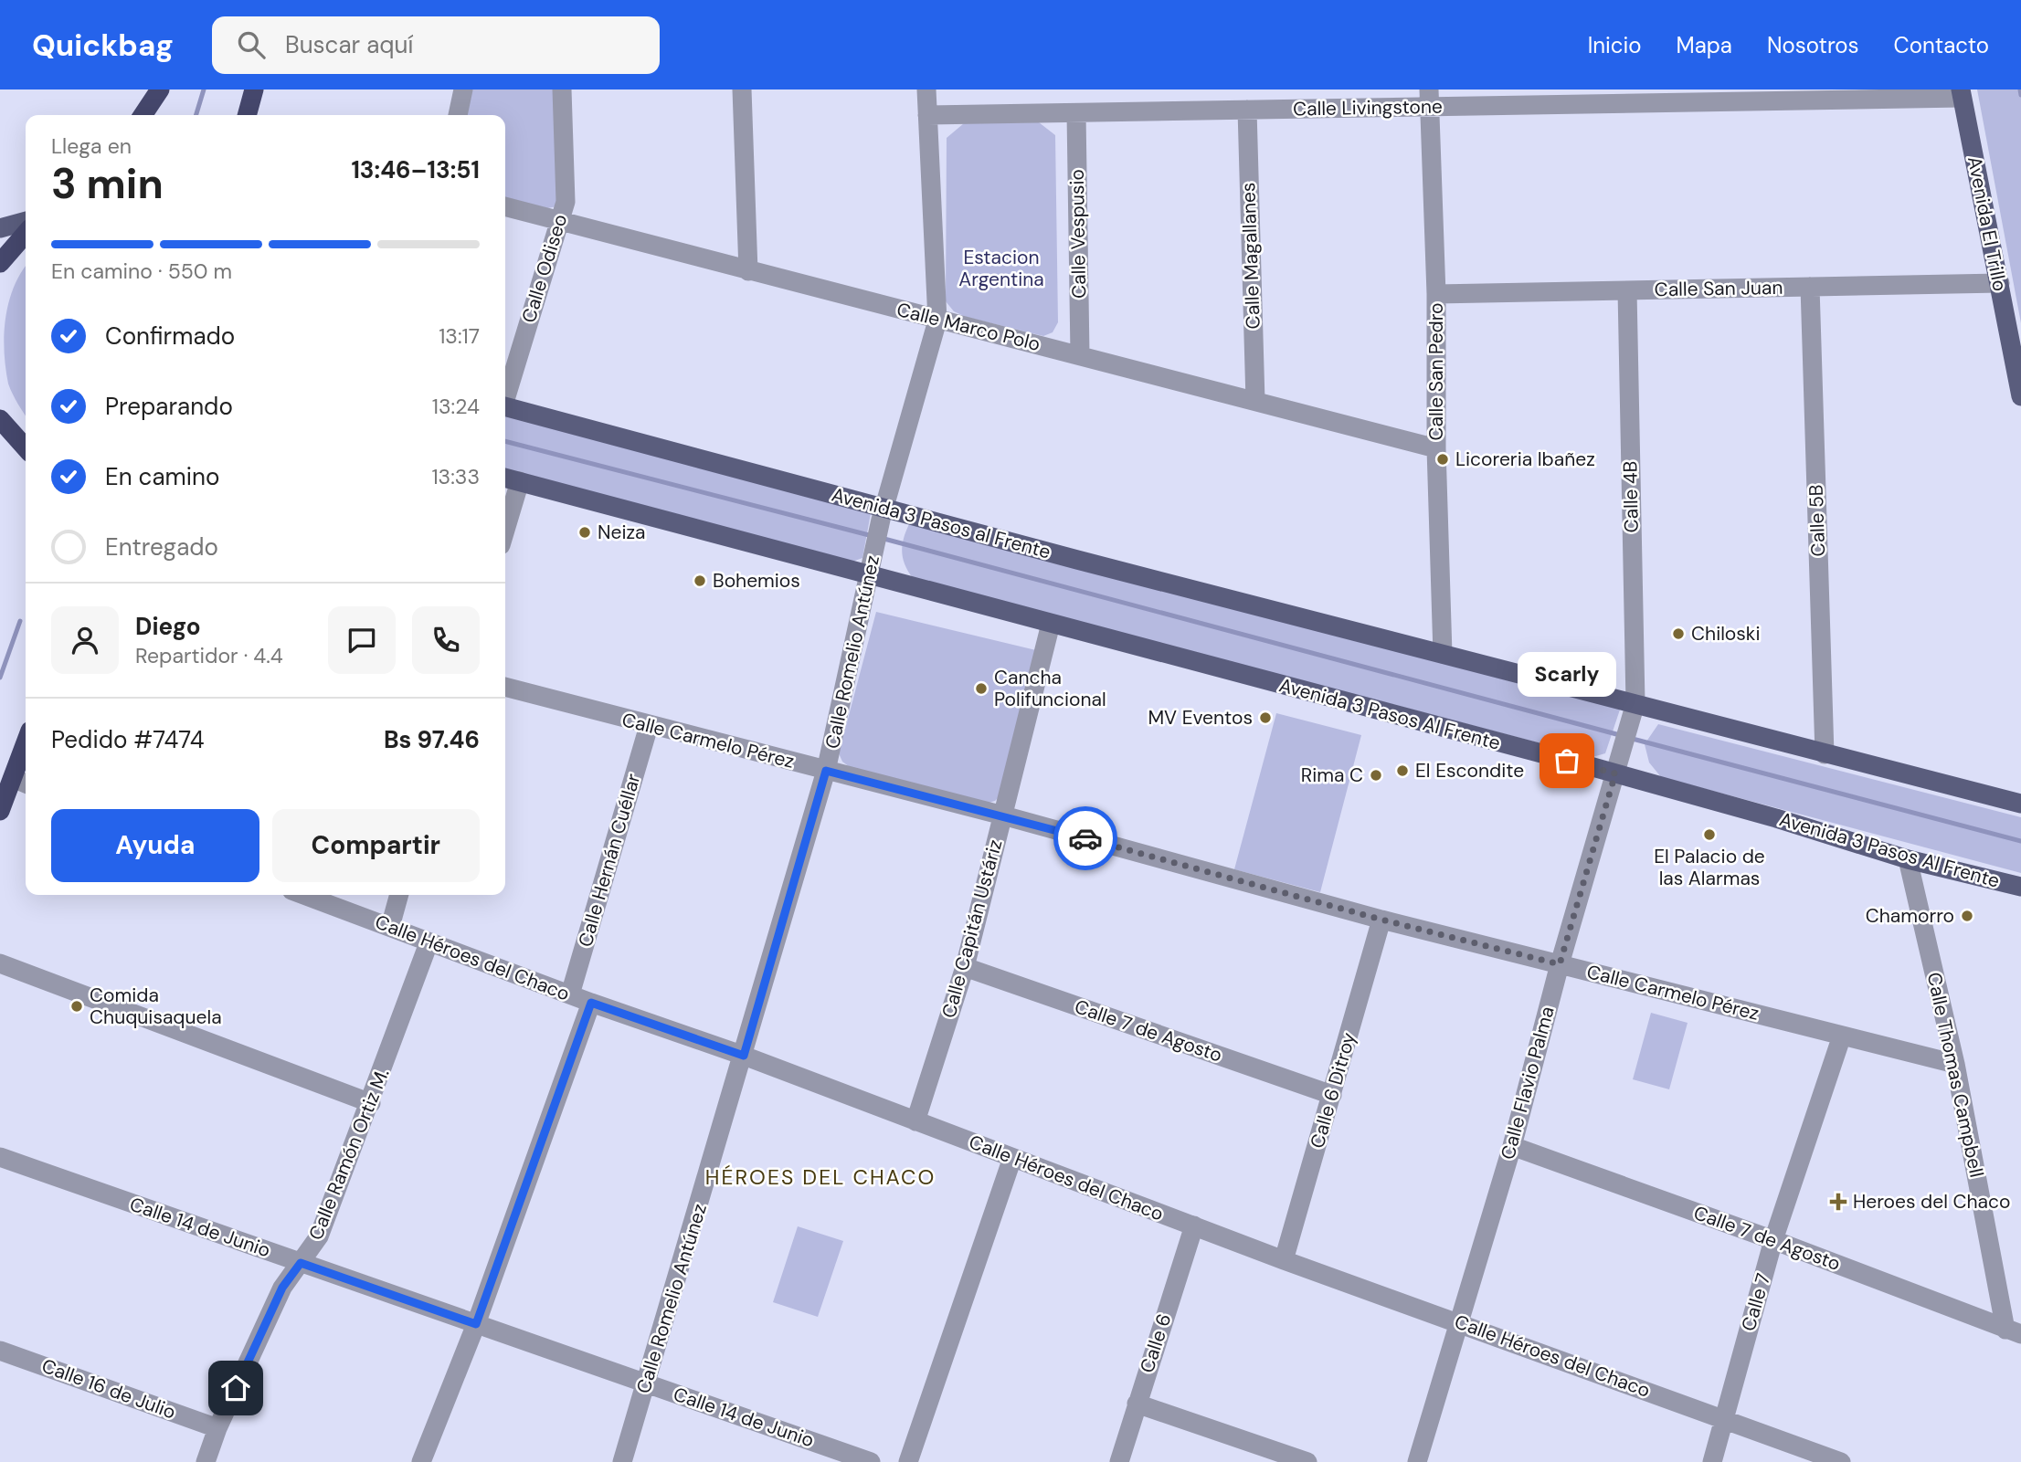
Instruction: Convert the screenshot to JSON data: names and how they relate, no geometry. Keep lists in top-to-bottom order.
{
  "streets": {
    "main road": ["Avenida El Trillo", "Avenida 3 Pasos al Frente", "Avenida 3 Pasos Al Frente"],
    "street": [
      "Calle Livingstone",
      "Calle Vespusio",
      "Calle Magallanes",
      "Calle Odiseo",
      "Calle San Juan",
      "Calle Marco Polo",
      "Calle San Pedro",
      "Calle 4B",
      "Calle 5B",
      "Calle Romelio Antúnez",
      "Calle Carmelo Pérez",
      "Calle Hernán Cuéllar",
      "Calle Capitán Ustáriz",
      "Calle Héroes del Chaco",
      "Calle 7 de Agosto",
      "Calle Thomas Campbell",
      "Calle Flavio Palma",
      "Calle 6 Ditroy",
      "Calle Ramón Ortiz M.",
      "Calle 14 de Junio",
      "Calle 7",
      "Calle 6",
      "Calle 16 de Julio"
    ]
  },
  "crossings": [
    ["Calle Livingstone", "Avenida El Trillo"],
    ["Calle Livingstone", "Calle Vespusio"],
    ["Calle Livingstone", "Calle Magallanes"],
    ["Calle Livingstone", "Calle San Pedro"],
    ["Calle Livingstone", "Calle Romelio Antúnez"],
    ["Avenida El Trillo", "Calle San Juan"],
    ["Calle Vespusio", "Calle Marco Polo"],
    ["Calle Magallanes", "Calle Marco Polo"],
    ["Calle Odiseo", "Calle Marco Polo"],
    ["Calle San Juan", "Calle San Pedro"],
    ["Calle San Juan", "Calle 4B"],
    ["Calle San Juan", "Calle 5B"],
    ["Calle Marco Polo", "Calle San Pedro"],
    ["Calle Marco Polo", "Calle Romelio Antúnez"],
    ["Calle San Pedro", "Avenida 3 Pasos al Frente"],
    ["Calle 4B", "Calle Flavio Palma"],
    ["Avenida 3 Pasos al Frente", "Calle Romelio Antúnez"],
    ["Calle Romelio Antúnez", "Avenida 3 Pasos Al Frente"],
    ["Calle Romelio Antúnez", "Calle Carmelo Pérez"],
    ["Calle Romelio Antúnez", "Calle Héroes del Chaco"],
    ["Calle Romelio Antúnez", "Calle 14 de Junio"],
    ["Avenida 3 Pasos Al Frente", "Calle Capitán Ustáriz"],
    ["Avenida 3 Pasos Al Frente", "Calle Thomas Campbell"],
    ["Avenida 3 Pasos Al Frente", "Calle Flavio Palma"],
    ["Calle Carmelo Pérez", "Calle Hernán Cuéllar"],
    ["Calle Carmelo Pérez", "Calle Capitán Ustáriz"],
    ["Calle Carmelo Pérez", "Calle Thomas Campbell"],
    ["Calle Carmelo Pérez", "Calle Flavio Palma"],
    ["Calle Carmelo Pérez", "Calle 6 Ditroy"],
    ["Calle Carmelo Pérez", "Calle 7"],
    ["Calle Hernán Cuéllar", "Calle Héroes del Chaco"],
    ["Calle Capitán Ustáriz", "Calle Héroes del Chaco"],
    ["Calle Capitán Ustáriz", "Calle 7 de Agosto"],
    ["Calle Héroes del Chaco", "Calle Flavio Palma"],
    ["Calle Héroes del Chaco", "Calle 6 Ditroy"],
    ["Calle Héroes del Chaco", "Calle Ramón Ortiz M."],
    ["Calle Héroes del Chaco", "Calle 7"],
    ["Calle Héroes del Chaco", "Calle 6"],
    ["Calle 7 de Agosto", "Calle Thomas Campbell"],
    ["Calle 7 de Agosto", "Calle Flavio Palma"],
    ["Calle 7 de Agosto", "Calle 6 Ditroy"],
    ["Calle 7 de Agosto", "Calle 7"],
    ["Calle Ramón Ortiz M.", "Calle 14 de Junio"],
    ["Calle Ramón Ortiz M.", "Calle 16 de Julio"]
  ],
  "districts": ["HÉROES DEL CHACO"],
  "parks": ["Estacion Argentina"],
  "places": {
    "other": [
      "Licoreria Ibañez",
      "Neiza",
      "Bohemios",
      "Chiloski",
      "Cancha Polifuncional",
      "MV Eventos",
      "Scarly",
      "El Escondite",
      "Rima C",
      "El Palacio de las Alarmas",
      "Chamorro",
      "Comida Chuquisaquela"
    ],
    "health": ["Heroes del Chaco"]
  },
  "page": {
    "header": "Quickbag",
    "search": "Buscar aquí",
    "nav": [
      "Inicio",
      "Mapa",
      "Nosotros",
      "Contacto"
    ],
    "heading": ["3 min", "Llega en", "13:46–13:51"],
    "panel": [
      "Diego",
      "Repartidor · 4.4",
      "Pedido #7474",
      "Bs 97.46"
    ],
    "bar": "En camino · 550 m",
    "list": [
      ["Confirmado", "13:17"],
      ["Preparando", "13:24"],
      ["En camino", "13:33"],
      "Entregado"
    ],
    "bubble": "Scarly",
    "buttons": ["Ayuda", "Compartir"]
  }
}
